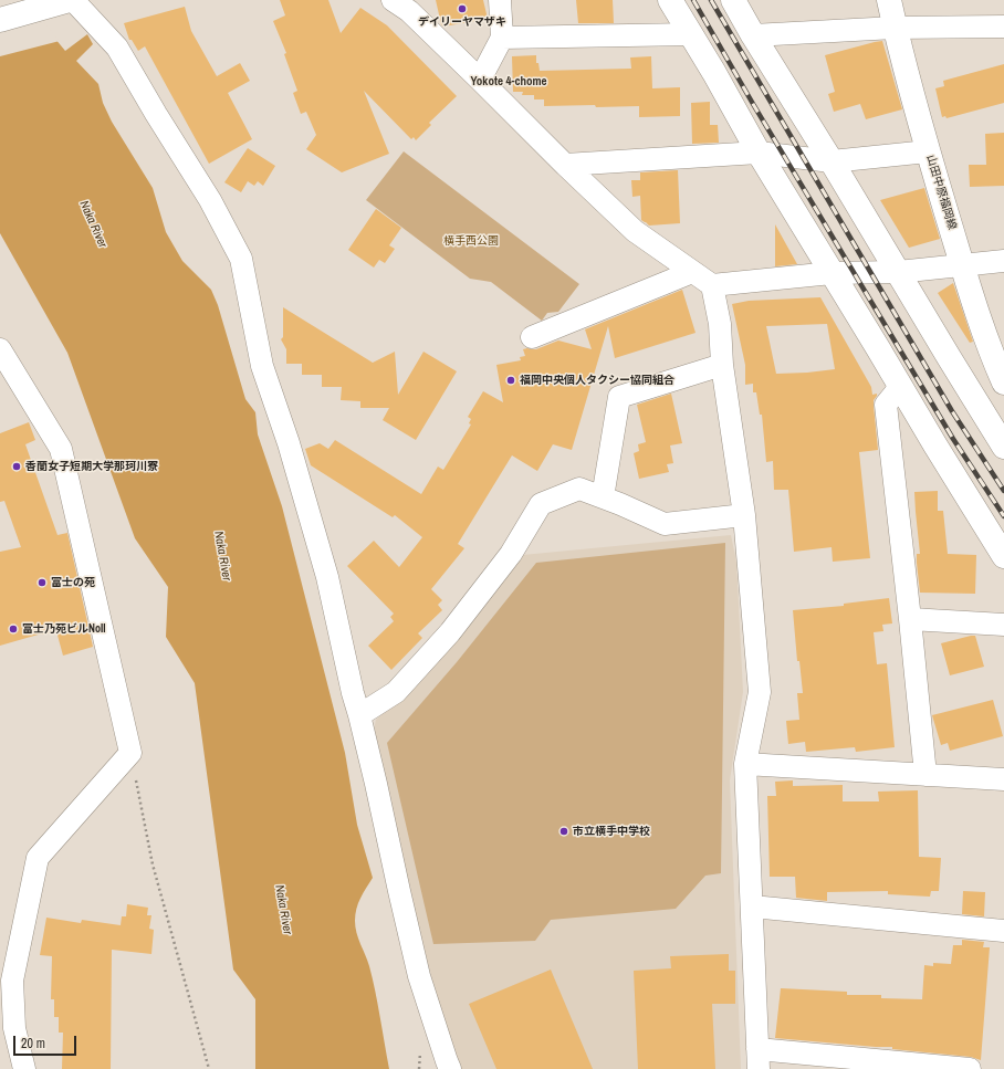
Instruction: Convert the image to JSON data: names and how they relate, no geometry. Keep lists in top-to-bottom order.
{
  "streets": {
    "street": ["山田中原福岡線"]
  },
  "districts": ["Yokote 4-chome"],
  "water": ["Naka River"],
  "parks": ["横手西公園"],
  "places": [
    "デイリーヤマザキ",
    "福岡中央個人タクシー協同組合",
    "香蘭女子短期大学那珂川寮",
    "富士の苑",
    "富士乃苑ビルNoII",
    "市立横手中学校"
  ],
  "scale_bar": "20 m"
}
